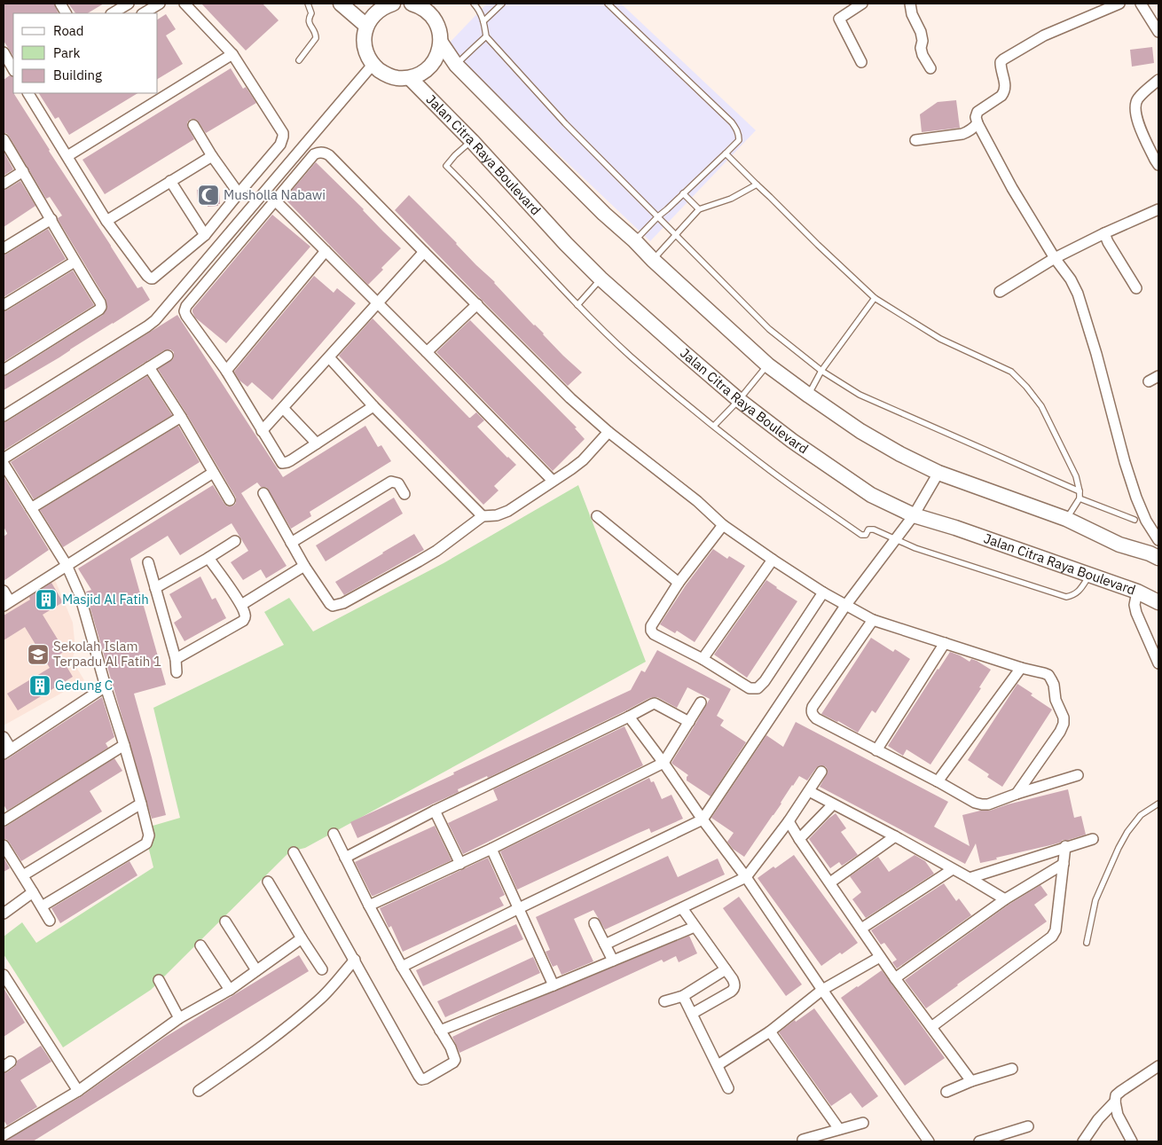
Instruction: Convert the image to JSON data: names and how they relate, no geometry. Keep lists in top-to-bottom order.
{
  "streets": {
    "main road": ["Jalan Citra Raya Boulevard"]
  },
  "places": {
    "mosque": ["Musholla Nabawi"],
    "building": ["Masjid Al Fatih", "Gedung C"],
    "school or university": ["Sekolah Islam Terpadu Al Fatih 1"]
  },
  "legend": ["Road", "Park", "Building"]
}
